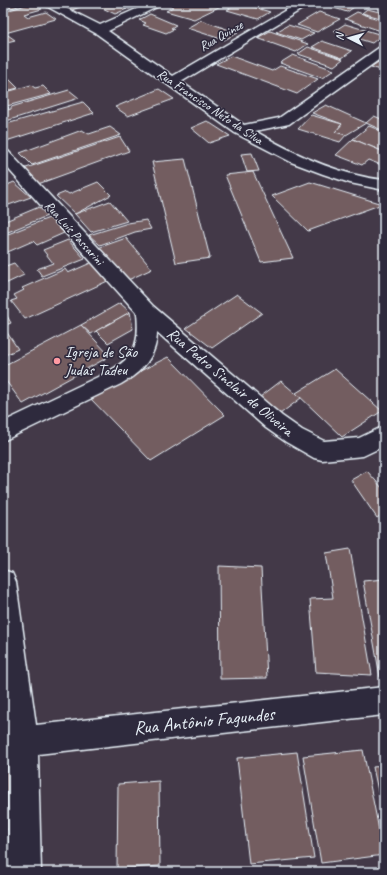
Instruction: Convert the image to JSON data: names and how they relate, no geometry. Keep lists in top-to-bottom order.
{
  "streets": {
    "street": [
      "Rua Quinze",
      "Rua Francisco Neto da Silva",
      "Rua Luís Passarini",
      "Rua Pedro Sinclair de Oliveira",
      "Rua Antônio Fagundes"
    ]
  },
  "crossings": [
    ["Rua Quinze", "Rua Francisco Neto da Silva"],
    ["Rua Luís Passarini", "Rua Pedro Sinclair de Oliveira"]
  ],
  "places": ["Igreja de São Judas Tadeu"],
  "north": "left"
}
